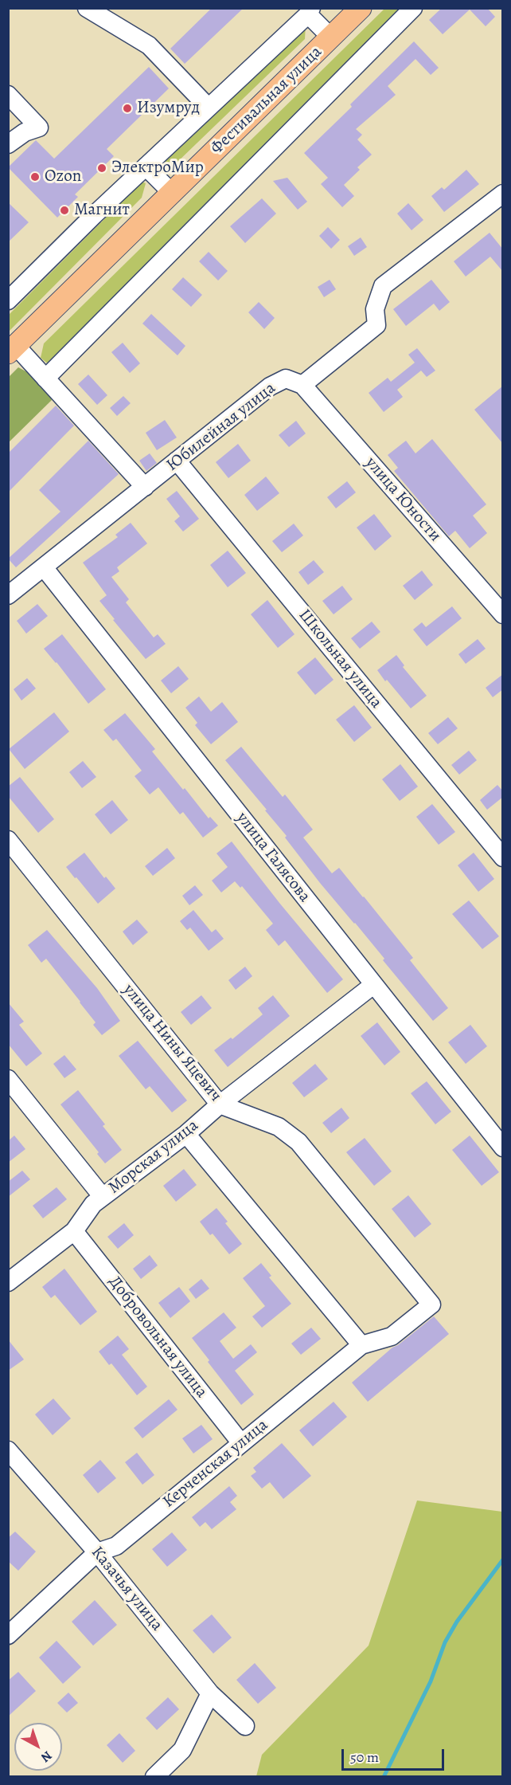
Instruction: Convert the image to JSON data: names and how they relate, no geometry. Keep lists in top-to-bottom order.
{
  "streets": {
    "main road": ["Фестивальная улица"],
    "street": [
      "Юбилейная улица",
      "улица Юности",
      "Школьная улица",
      "улица Галясова",
      "улица Нины Яцевич",
      "Морская улица",
      "Добровольная улица",
      "Керченская улица",
      "Казачья улица"
    ]
  },
  "crossings": [
    ["Юбилейная улица", "улица Юности"],
    ["Юбилейная улица", "Школьная улица"],
    ["Юбилейная улица", "улица Галясова"],
    ["улица Галясова", "Морская улица"],
    ["улица Нины Яцевич", "Морская улица"],
    ["улица Нины Яцевич", "Керченская улица"],
    ["Морская улица", "Добровольная улица"],
    ["Добровольная улица", "Керченская улица"],
    ["Керченская улица", "Казачья улица"]
  ],
  "places": [
    "Изумруд",
    "ЭлектроМир",
    "Ozon",
    "Магнит"
  ],
  "scale_bar": "50 m",
  "north": "bottom right"
}
